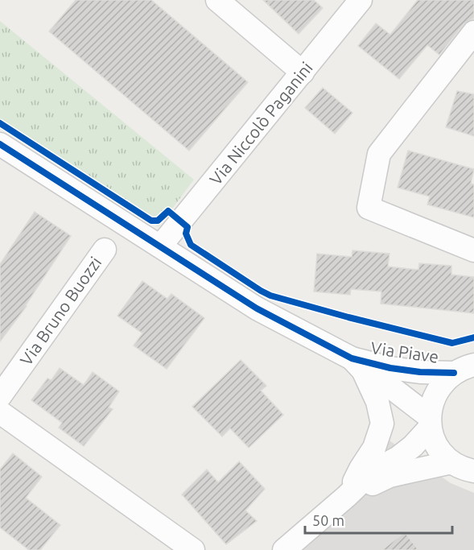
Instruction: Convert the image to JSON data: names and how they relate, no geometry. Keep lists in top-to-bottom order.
{
  "streets": {
    "street": ["Via Niccolò Paganini", "Via Bruno Buozzi", "Via Piave"]
  },
  "crossings": [
    ["Via Niccolò Paganini", "Via Piave"]
  ],
  "scale_bar": "50 m"
}
